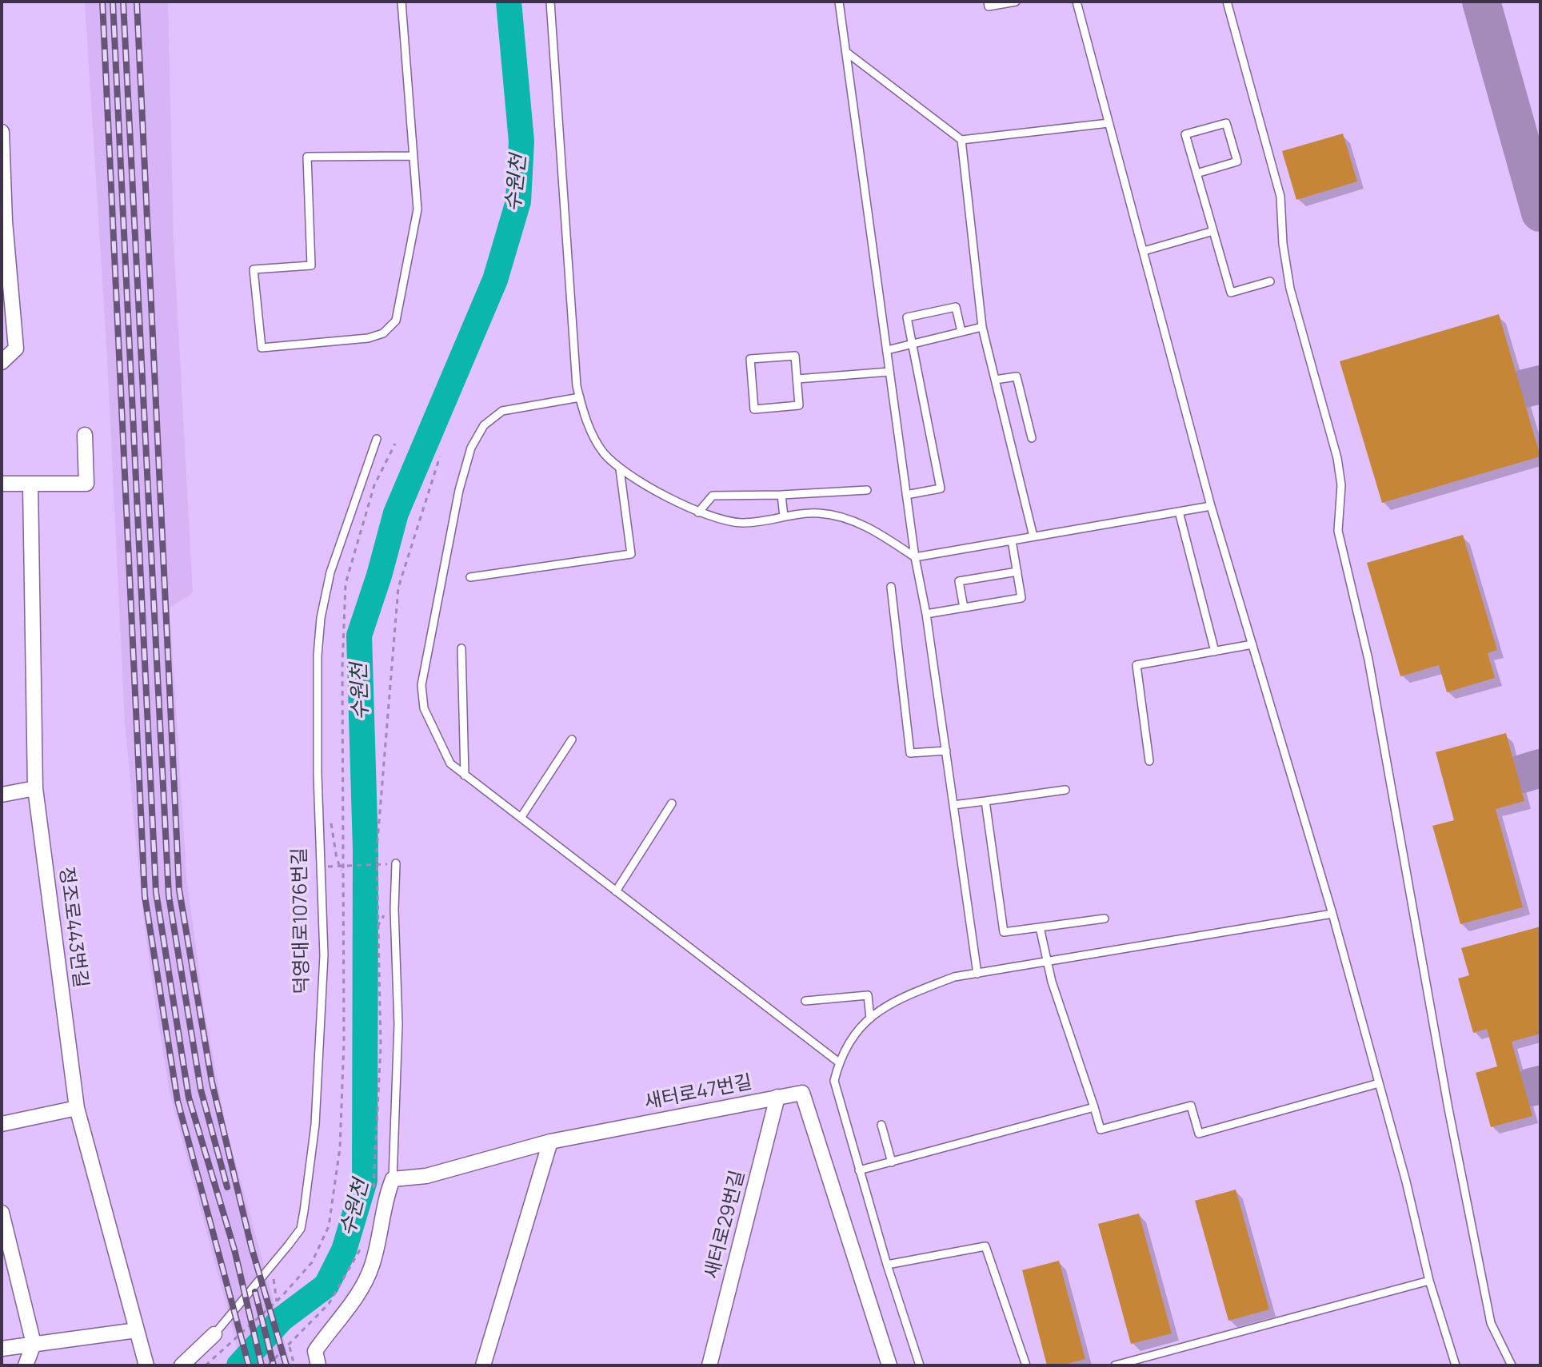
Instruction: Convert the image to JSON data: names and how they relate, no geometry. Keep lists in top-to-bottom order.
{
  "streets": {
    "street": [
      "덕영대로1076번길",
      "정조로443번길",
      "새터로47번길",
      "새터로29번길"
    ]
  },
  "crossings": [
    ["새터로47번길", "새터로29번길"]
  ],
  "water": ["수원천"]
}
